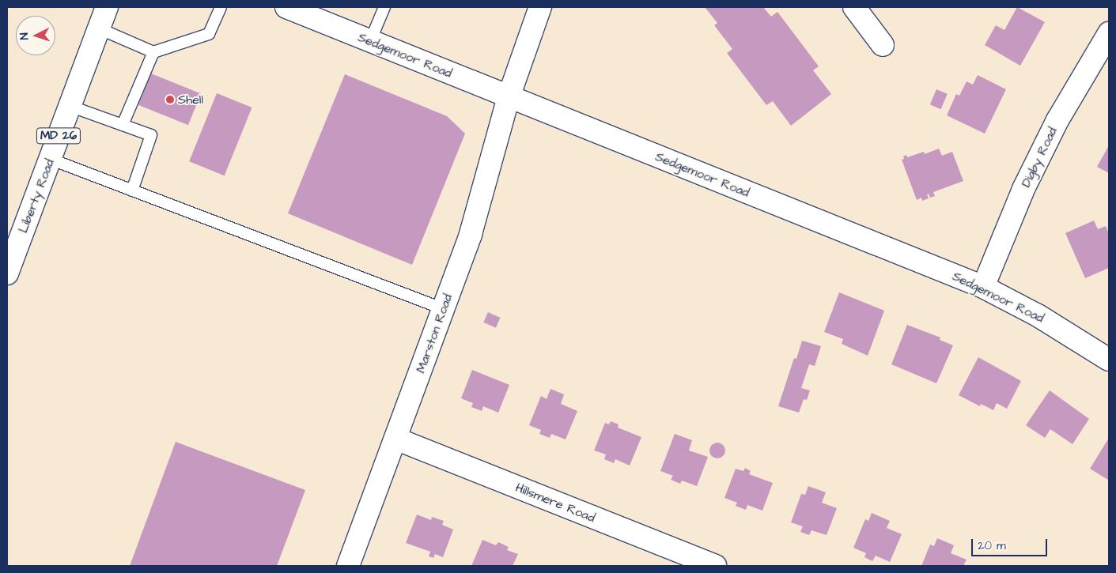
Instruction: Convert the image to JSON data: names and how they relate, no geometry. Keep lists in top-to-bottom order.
{
  "streets": {
    "street": [
      "Sedgemoor Road",
      "MD 26",
      "Digby Road",
      "Liberty Road",
      "Marston Road",
      "Hillsmere Road"
    ]
  },
  "crossings": [
    ["Sedgemoor Road", "Digby Road"],
    ["Sedgemoor Road", "Marston Road"],
    ["Marston Road", "Hillsmere Road"]
  ],
  "places": ["Shell"],
  "scale_bar": "20 m",
  "north": "left"
}
